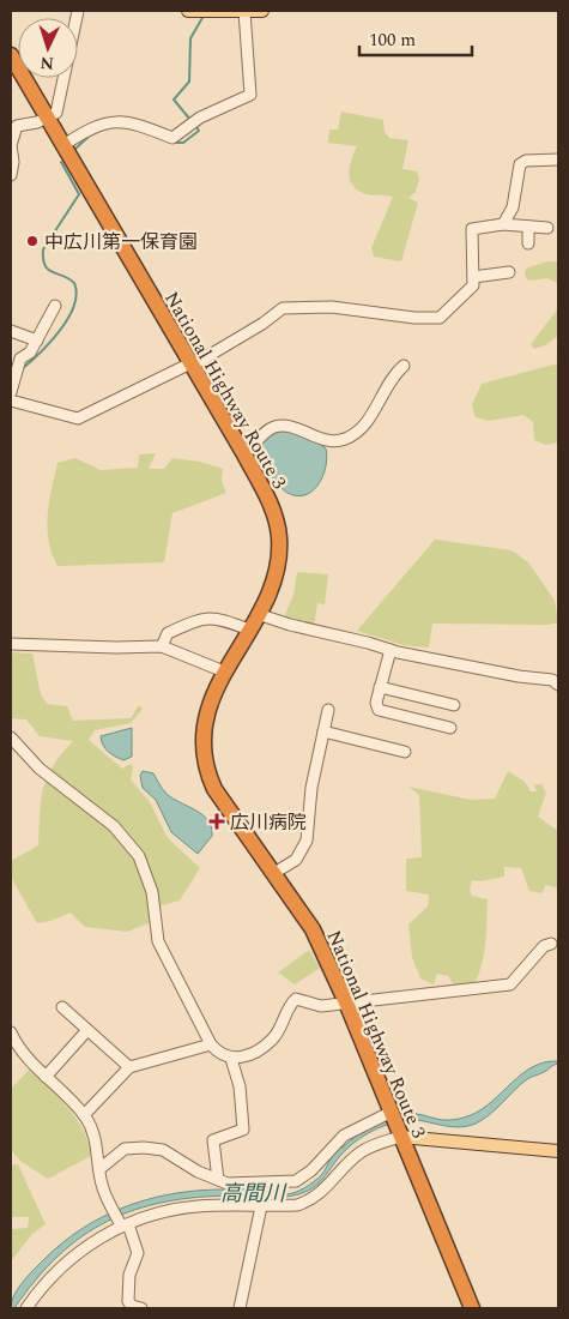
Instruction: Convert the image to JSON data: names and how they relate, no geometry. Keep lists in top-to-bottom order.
{
  "streets": {
    "highway": ["National Highway Route 3"]
  },
  "water": ["高間川"],
  "places": {
    "other": ["中広川第一保育園"],
    "health": ["広川病院"]
  },
  "scale_bar": "100 m",
  "north": "bottom"
}
